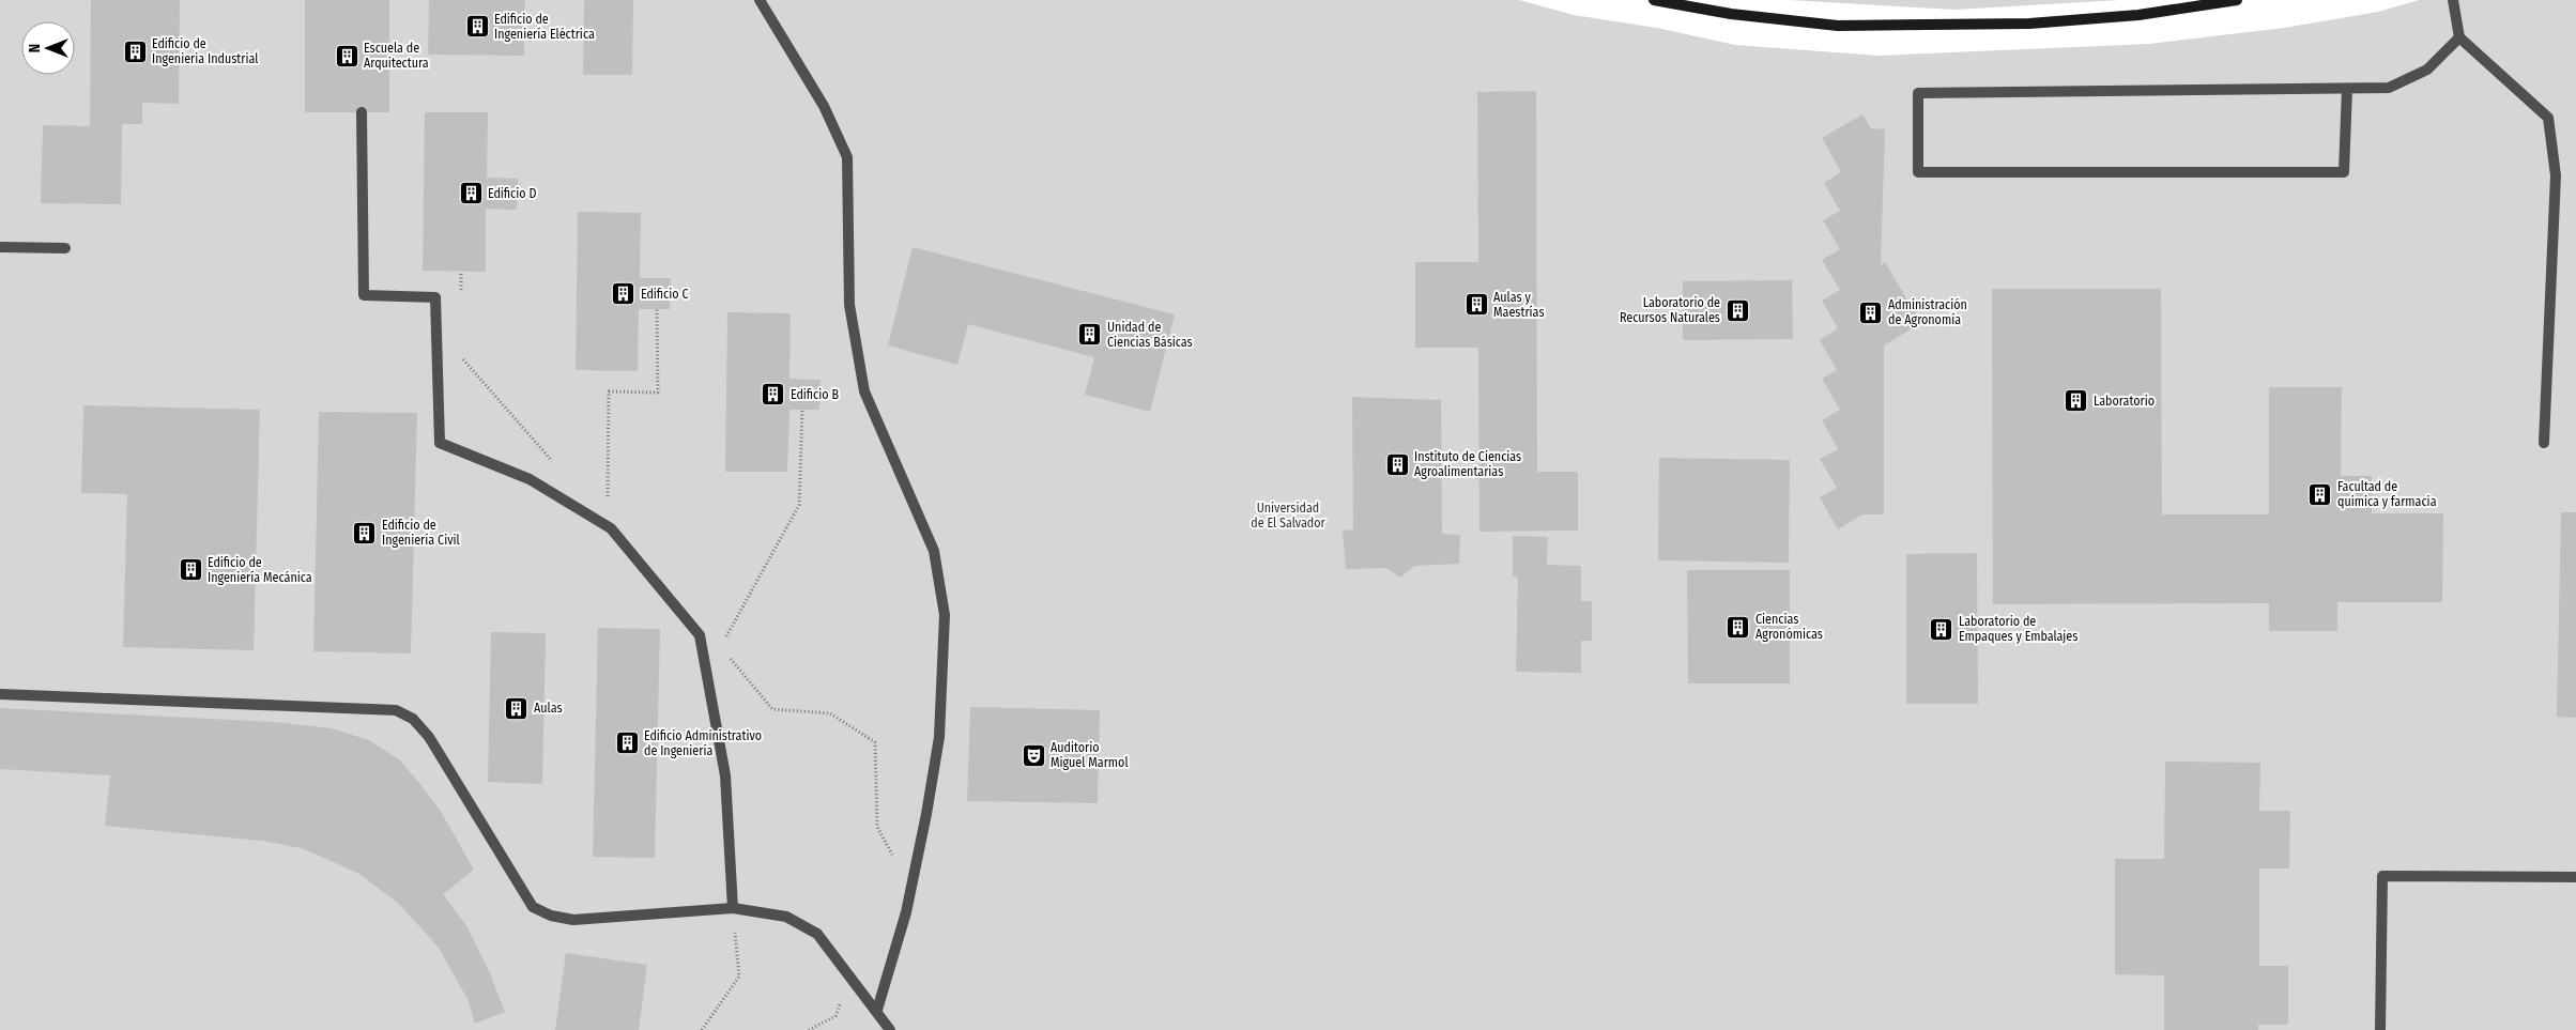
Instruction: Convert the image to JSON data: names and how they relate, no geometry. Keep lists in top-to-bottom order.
{
  "parks": ["Universidad de El Salvador"],
  "places": {
    "building": [
      "Edificio de Ingeniería Eléctrica",
      "Edificio de Ingenieria Industrial",
      "Escuela de Arquitectura",
      "Edificio D",
      "Edificio C",
      "Aulas y Maestrías",
      "Laboratorio de Recursos Naturales",
      "Administración de Agronomía",
      "Unidad de Ciencias Básicas",
      "Edificio B",
      "Laboratorio",
      "Instituto de Ciencias Agroalimentarias",
      "Facultad de quimica y farmacia",
      "Edificio de Ingeniería Civil",
      "Edificio de Ingeniería Mecánica",
      "Ciencias Agronómicas",
      "Laboratorio de Empaques y Embalajes",
      "Aulas",
      "Edificio Administrativo de Ingeniería"
    ],
    "theatre": ["Auditorio Miguel Marmol"]
  },
  "north": "left"
}
